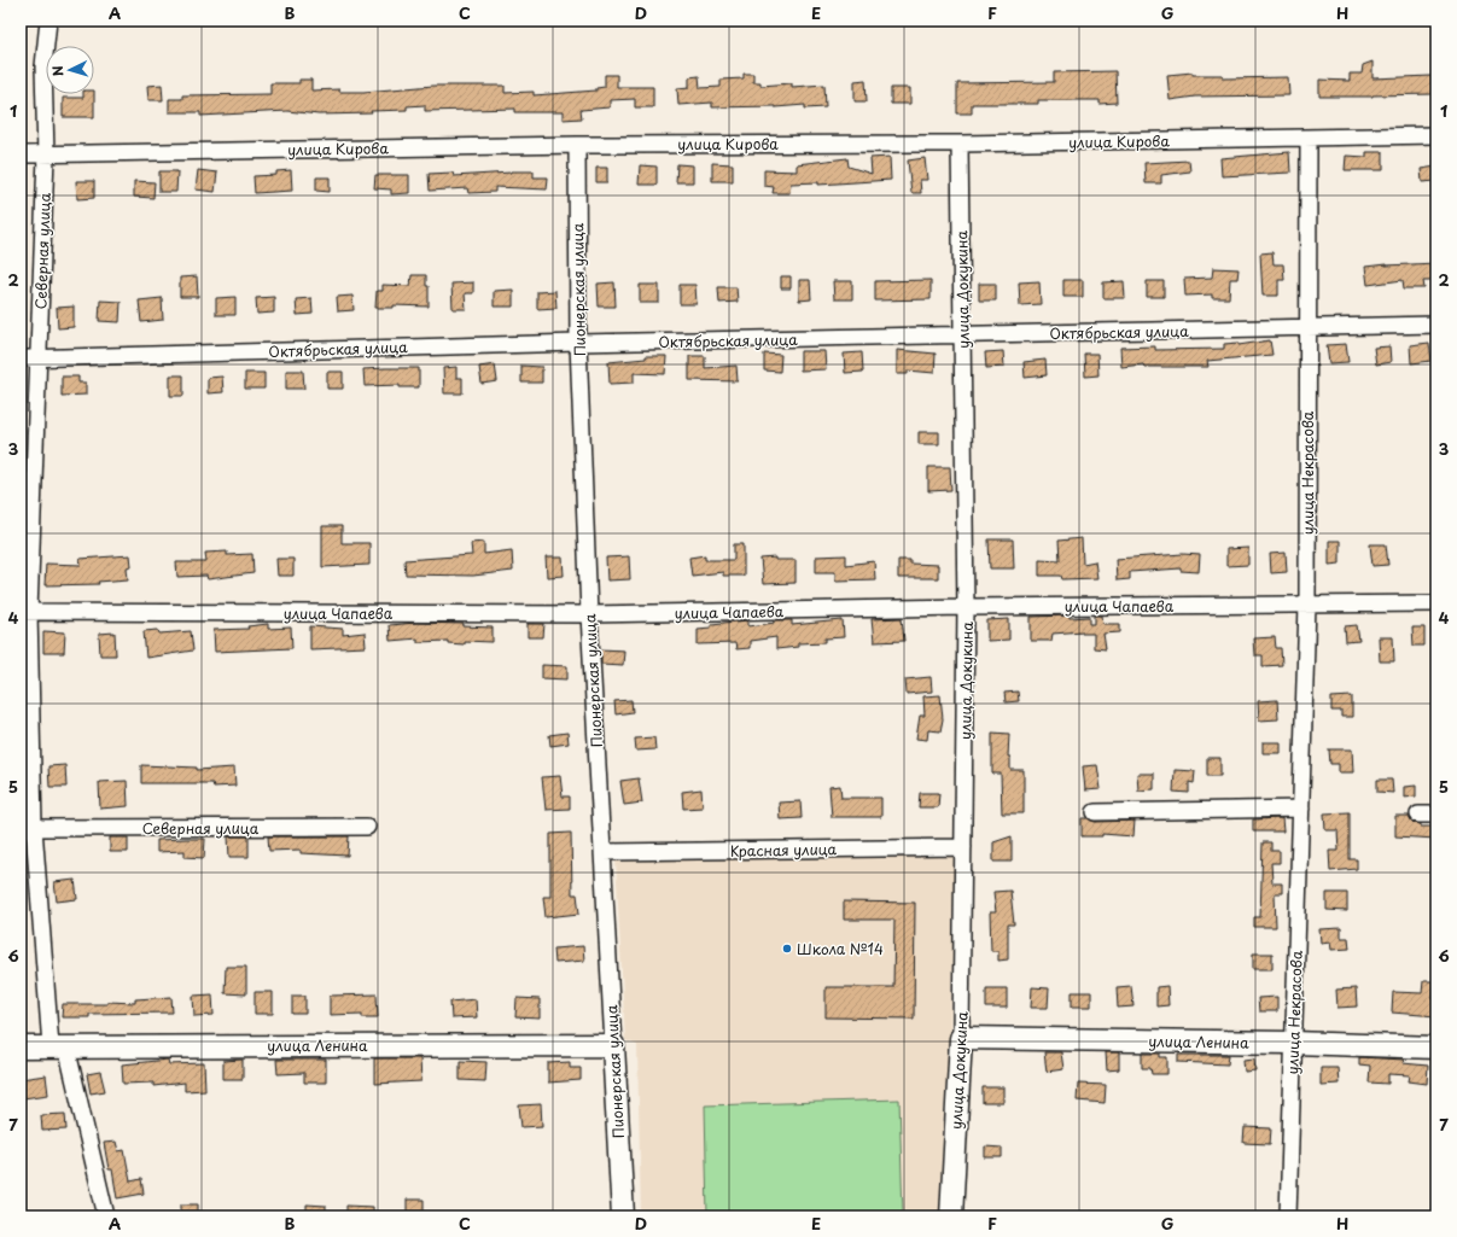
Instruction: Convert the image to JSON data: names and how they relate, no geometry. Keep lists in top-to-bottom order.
{
  "streets": {
    "street": [
      "улица Кирова",
      "Северная улица",
      "Пионерская улица",
      "улица Докукина",
      "Октябрьская улица",
      "улица Некрасова",
      "улица Чапаева",
      "Красная улица",
      "улица Ленина"
    ]
  },
  "crossings": [
    ["улица Кирова", "Северная улица"],
    ["улица Кирова", "Пионерская улица"],
    ["улица Кирова", "улица Докукина"],
    ["улица Кирова", "улица Некрасова"],
    ["Северная улица", "Октябрьская улица"],
    ["Северная улица", "улица Чапаева"],
    ["Северная улица", "улица Ленина"],
    ["Пионерская улица", "Октябрьская улица"],
    ["Пионерская улица", "улица Чапаева"],
    ["Пионерская улица", "Красная улица"],
    ["Пионерская улица", "улица Ленина"],
    ["улица Докукина", "Октябрьская улица"],
    ["улица Докукина", "улица Чапаева"],
    ["улица Докукина", "Красная улица"],
    ["улица Докукина", "улица Ленина"],
    ["Октябрьская улица", "улица Некрасова"],
    ["улица Некрасова", "улица Чапаева"],
    ["улица Некрасова", "улица Ленина"]
  ],
  "places": ["Школа №14"],
  "north": "left",
  "grid": {
    "columns": [
      "A",
      "B",
      "C",
      "D",
      "E",
      "F",
      "G",
      "H"
    ],
    "rows": [
      "1",
      "2",
      "3",
      "4",
      "5",
      "6",
      "7"
    ]
  }
}
